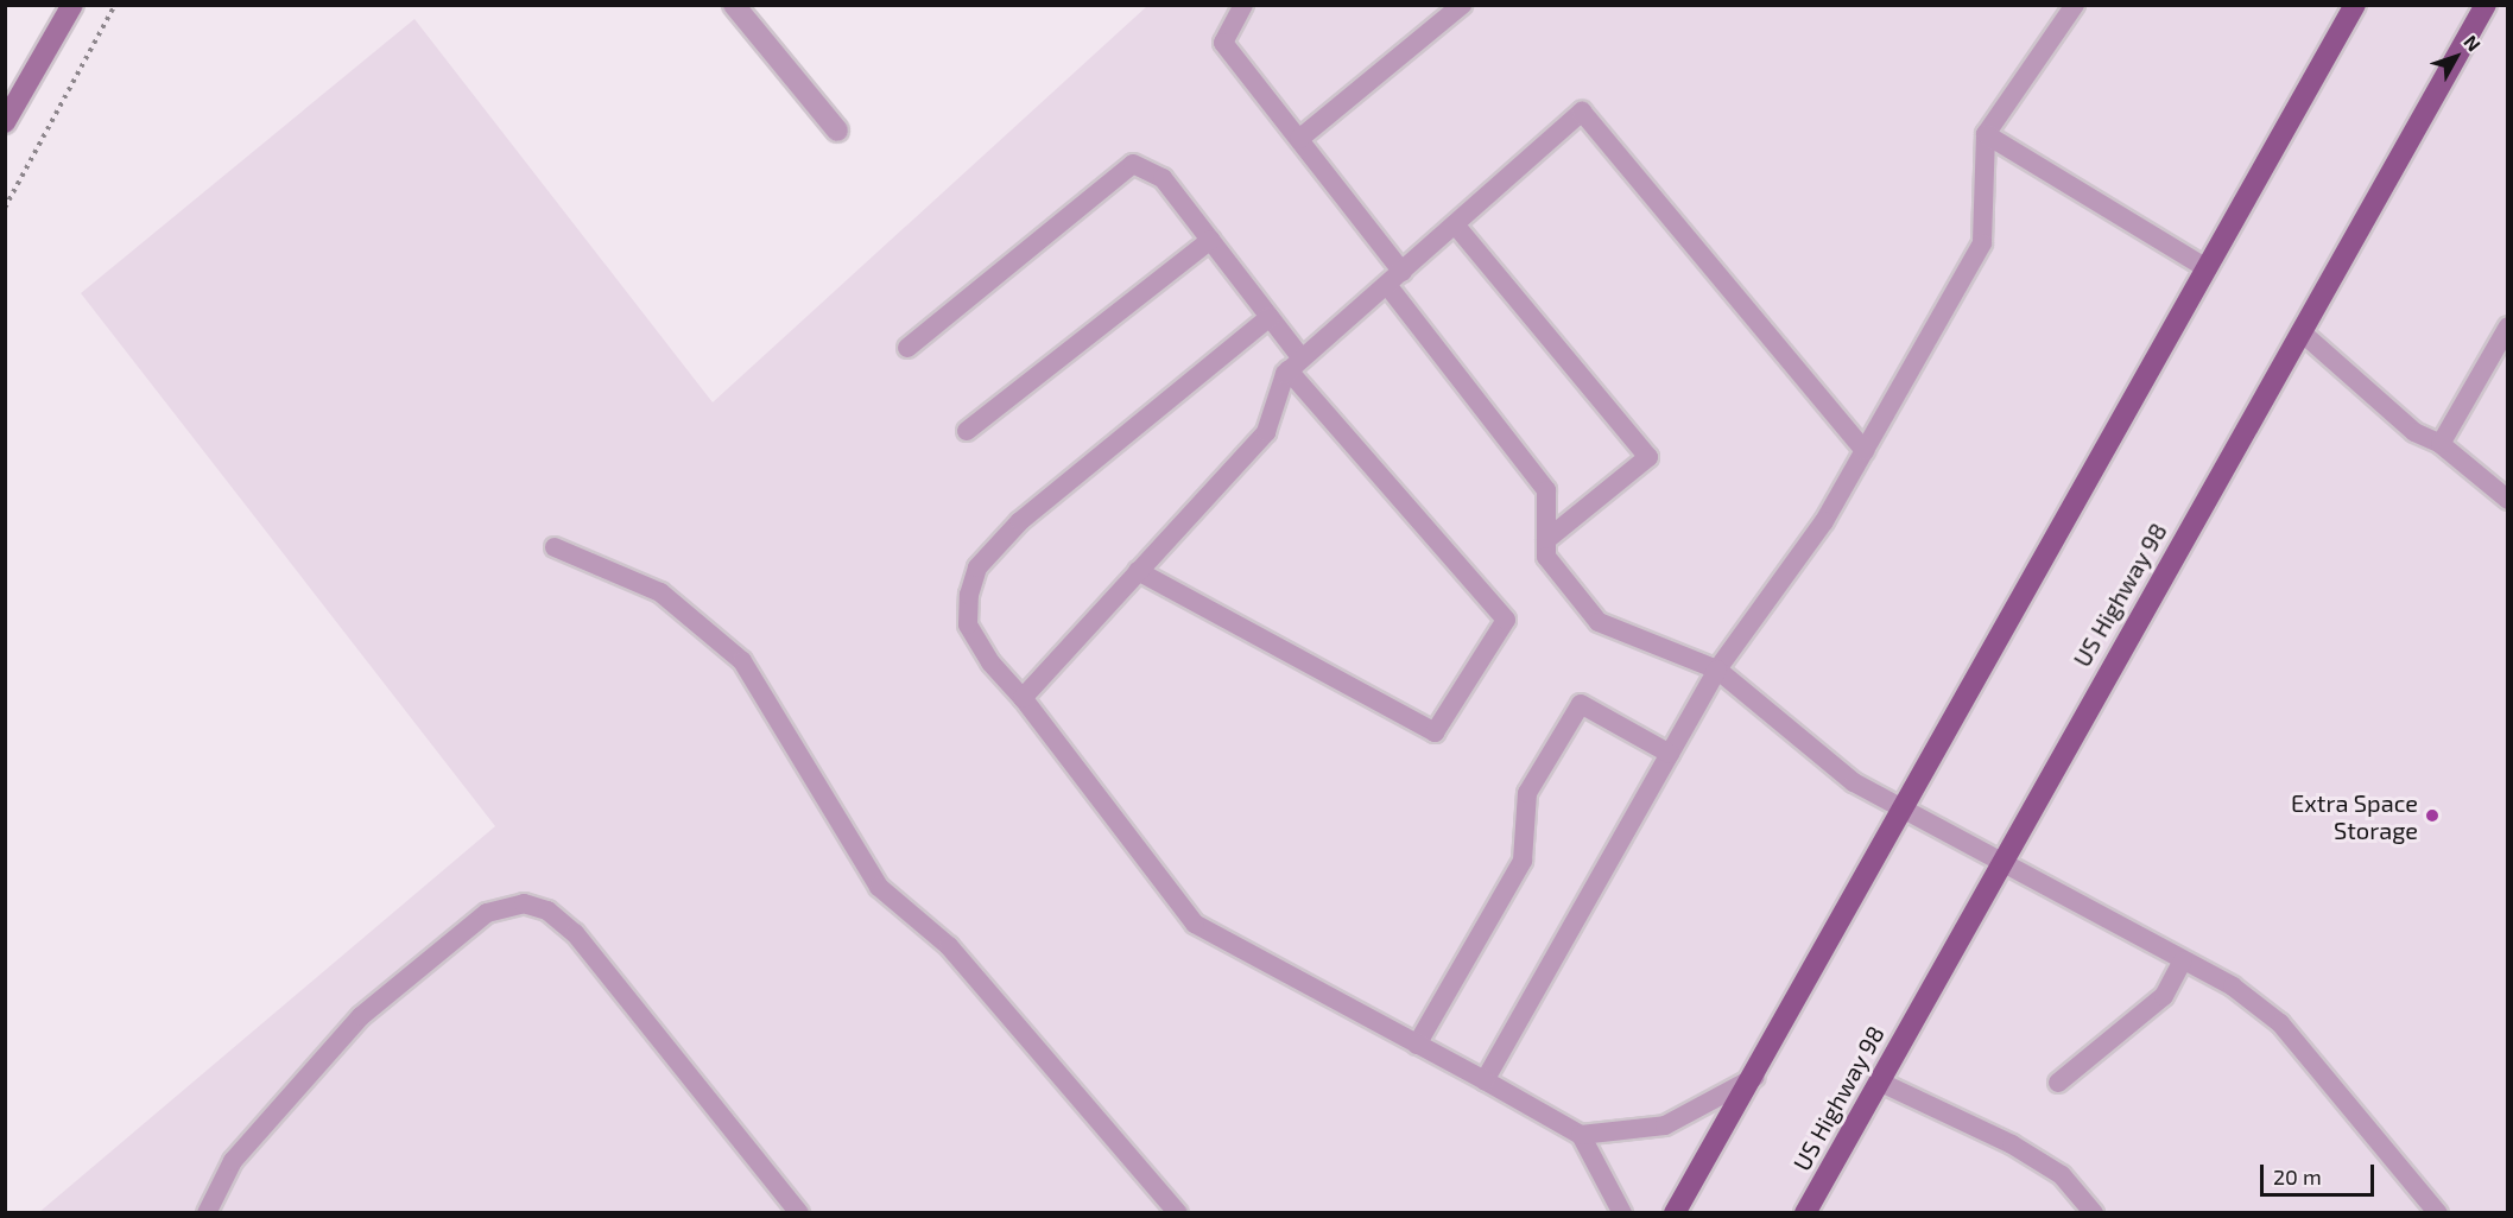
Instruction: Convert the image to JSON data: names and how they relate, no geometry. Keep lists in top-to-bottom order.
{
  "streets": {
    "main road": ["US Highway 98"]
  },
  "places": ["Extra Space Storage"],
  "scale_bar": "20 m",
  "north": "top right"
}
